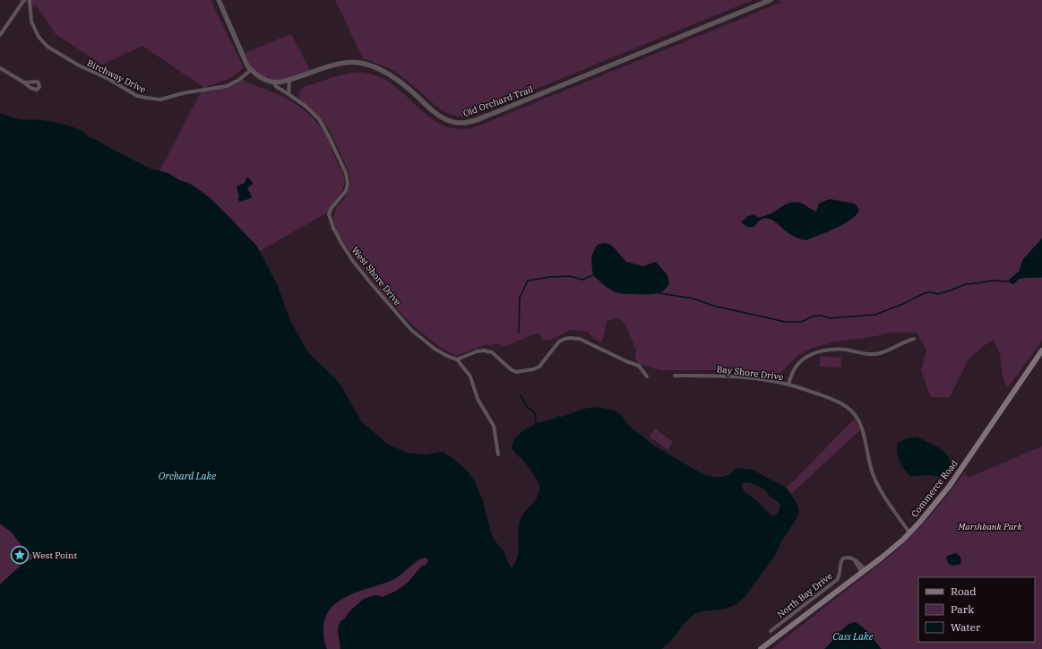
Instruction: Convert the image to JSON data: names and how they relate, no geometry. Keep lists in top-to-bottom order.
{
  "streets": {
    "main road": ["Commerce Road"],
    "street": [
      "Birchway Drive",
      "Old Orchard Trail",
      "West Shore Drive",
      "Bay Shore Drive",
      "North Bay Drive"
    ]
  },
  "crossings": [
    ["Old Orchard Trail", "West Shore Drive"],
    ["Bay Shore Drive", "Commerce Road"],
    ["Commerce Road", "North Bay Drive"]
  ],
  "water": ["Orchard Lake", "Cass Lake"],
  "parks": ["Marshbank Park"],
  "places": {
    "place": ["West Point"]
  },
  "legend": ["Road", "Park", "Water"]
}
